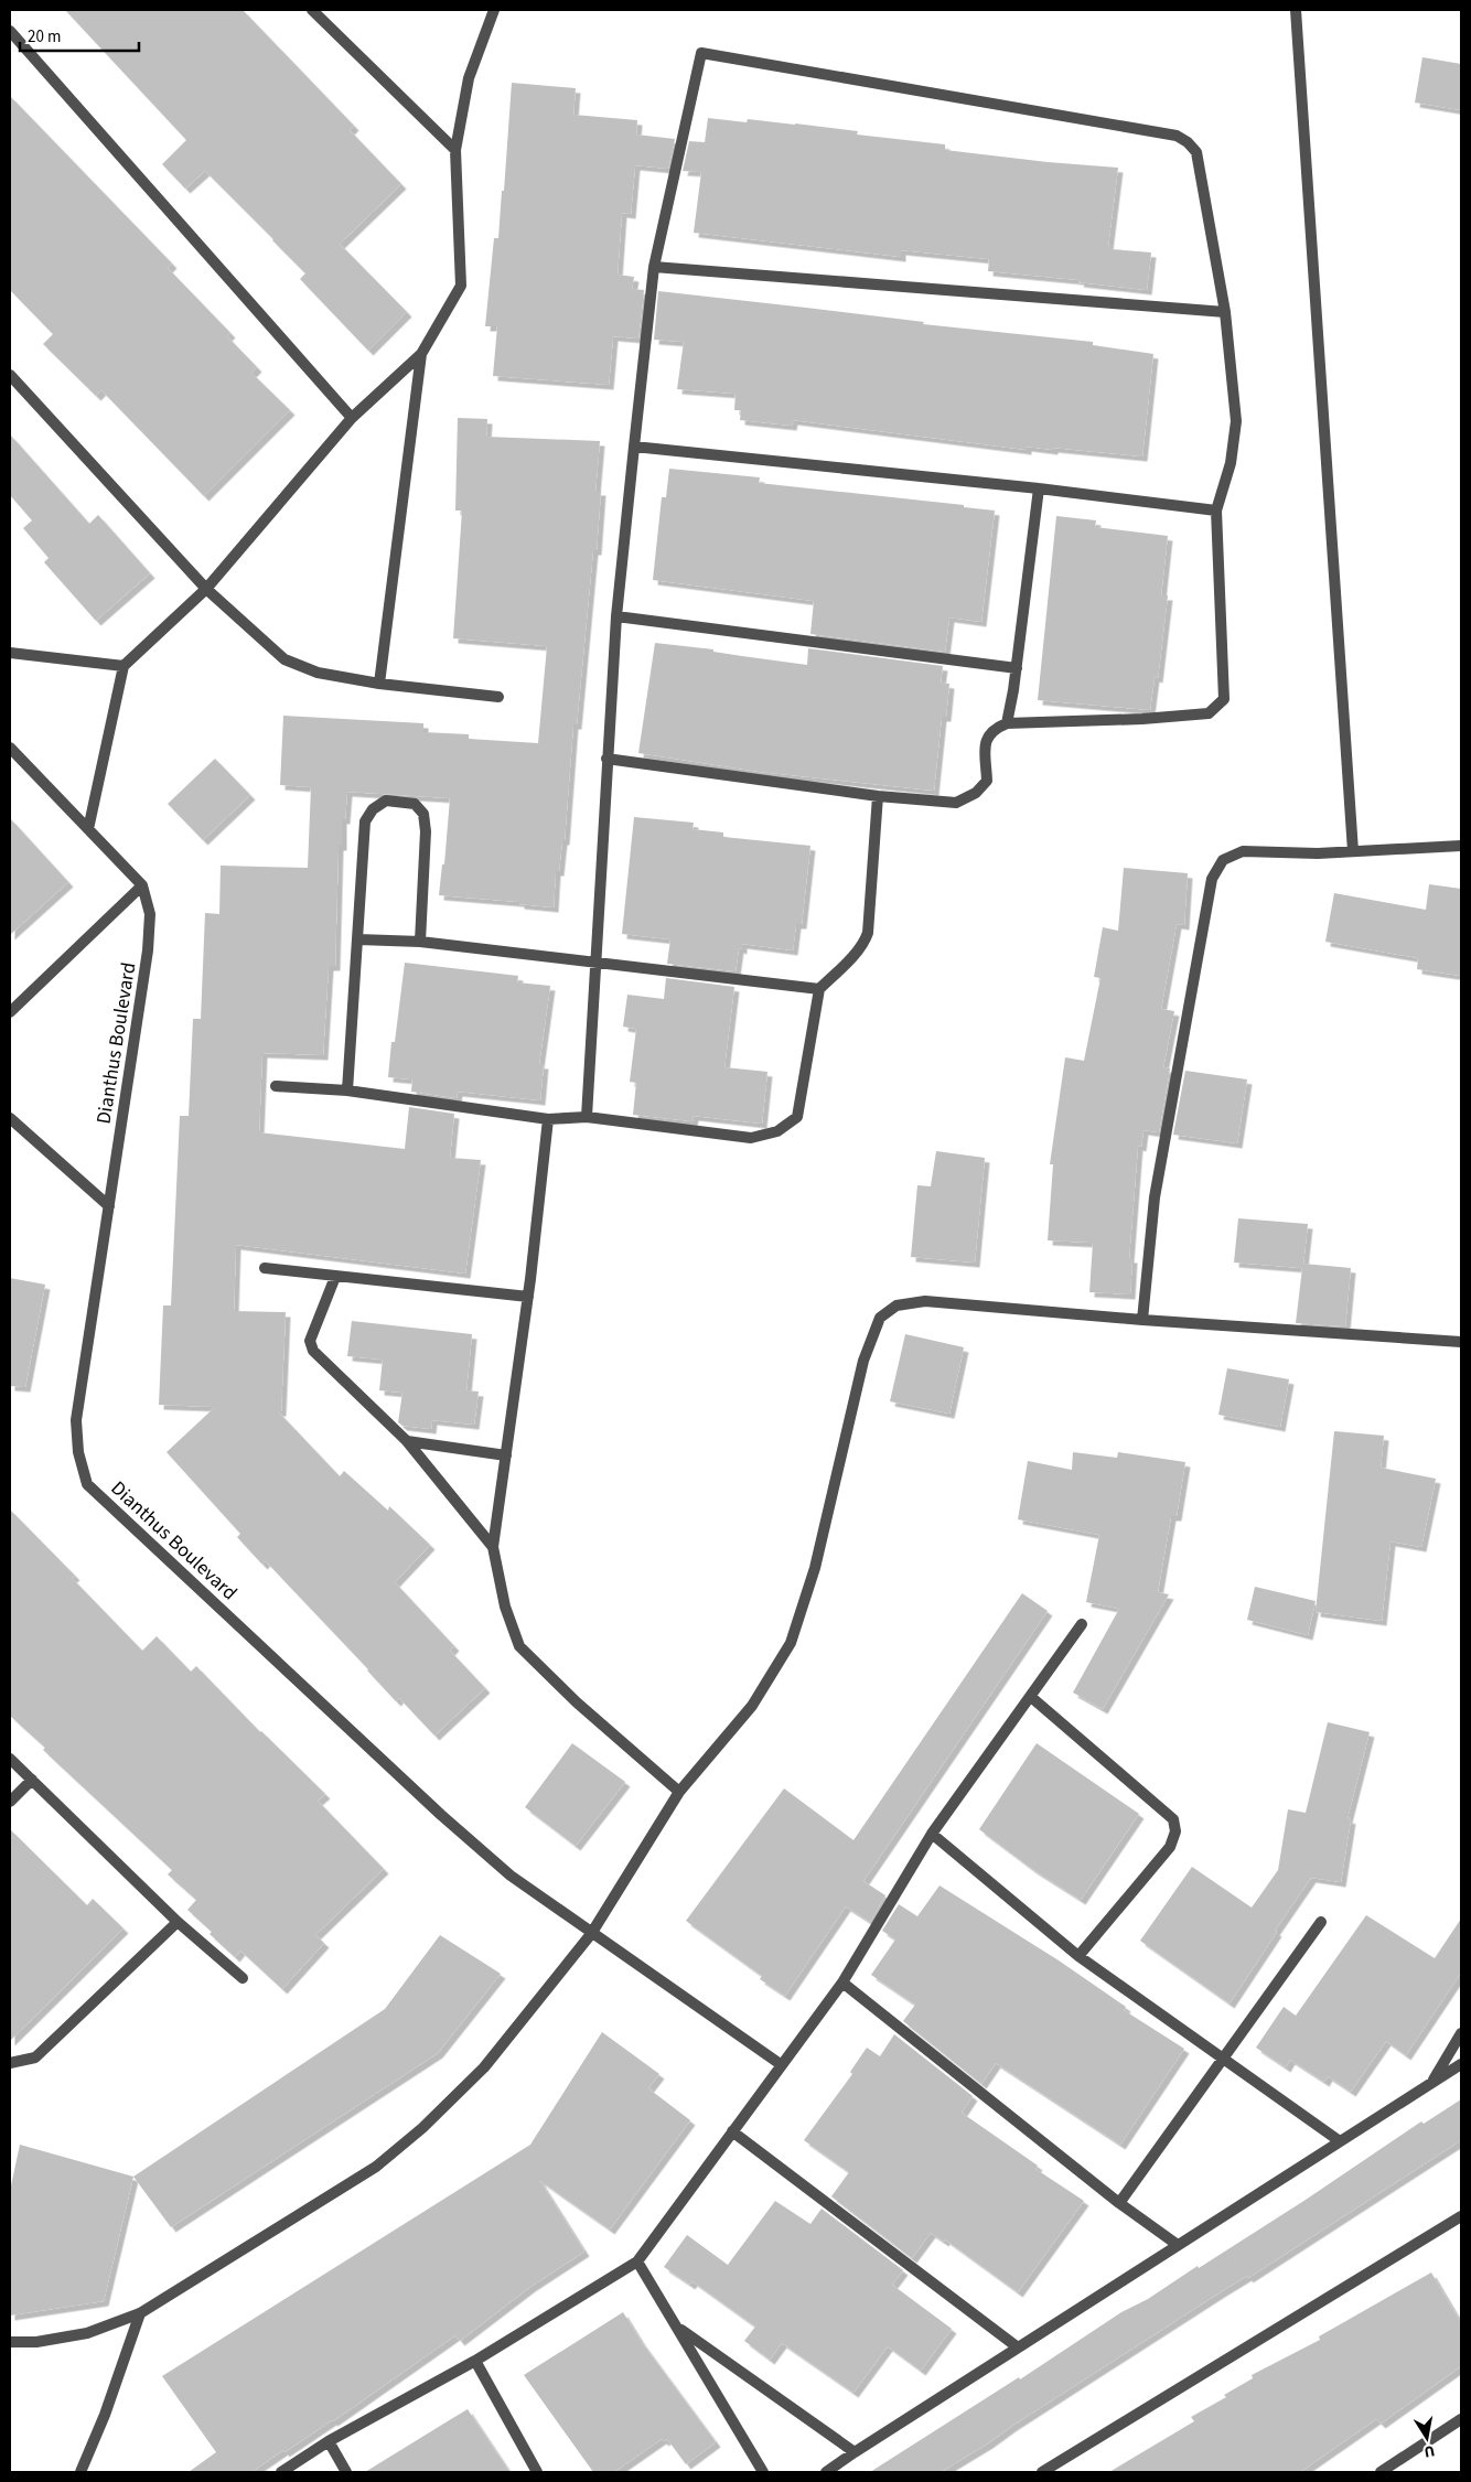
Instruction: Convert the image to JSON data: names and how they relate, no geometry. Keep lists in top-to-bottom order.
{
  "streets": {
    "street": ["Dianthus Boulevard"]
  },
  "scale_bar": "20 m",
  "north": "bottom"
}
